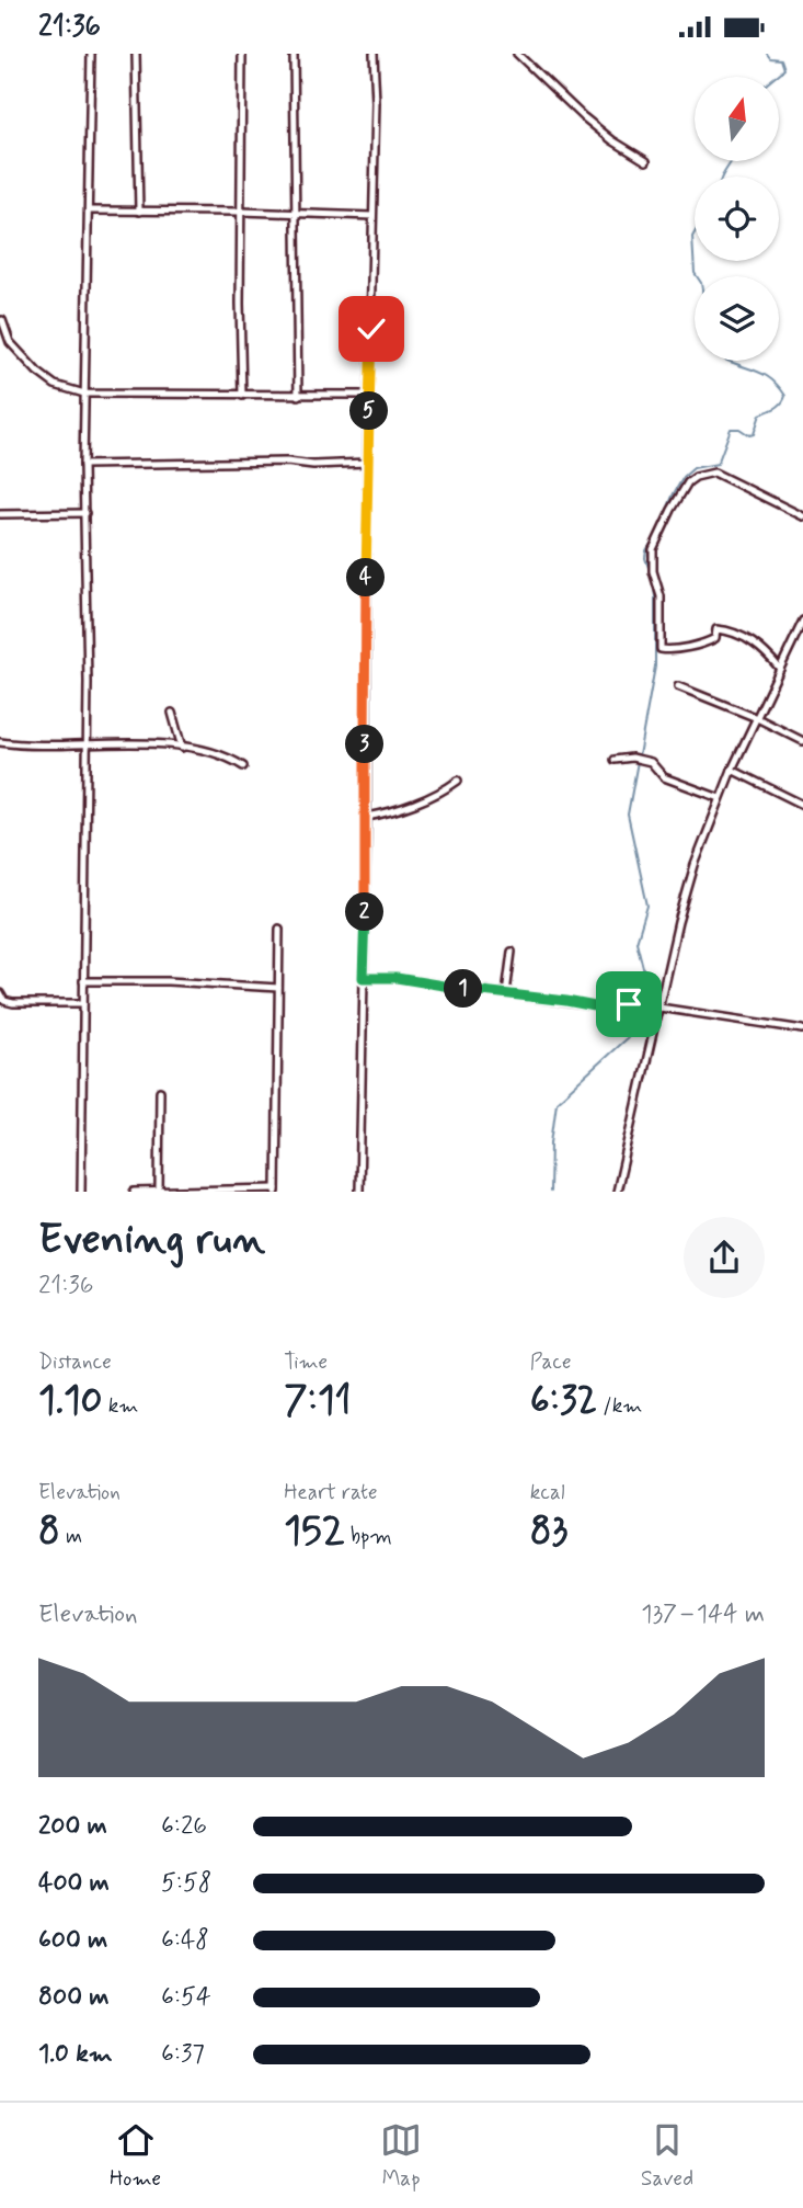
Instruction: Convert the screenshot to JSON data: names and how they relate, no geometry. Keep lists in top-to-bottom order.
{
  "north": "top",
  "page": {
    "status": "21:36",
    "pins": [
      "5",
      "4",
      "3",
      "2",
      "1"
    ],
    "heading": ["Evening run", "21:36"],
    "stats": [
      ["Distance", "1.10 km"],
      ["Time", "7:11"],
      ["Pace", "6:32 /km"],
      ["Elevation", "8 m"],
      ["Heart rate", "152 bpm"],
      ["kcal", "83"]
    ],
    "chart": ["Elevation", "137–144 m"],
    "list": [
      {
        "name": "200 m",
        "note": "6:26"
      },
      {
        "name": "400 m",
        "note": "5:58"
      },
      {
        "name": "600 m",
        "note": "6:48"
      },
      {
        "name": "800 m",
        "note": "6:54"
      },
      {
        "name": "1.0 km",
        "note": "6:37"
      }
    ],
    "tabs": ["Home", "Map", "Saved"]
  }
}
